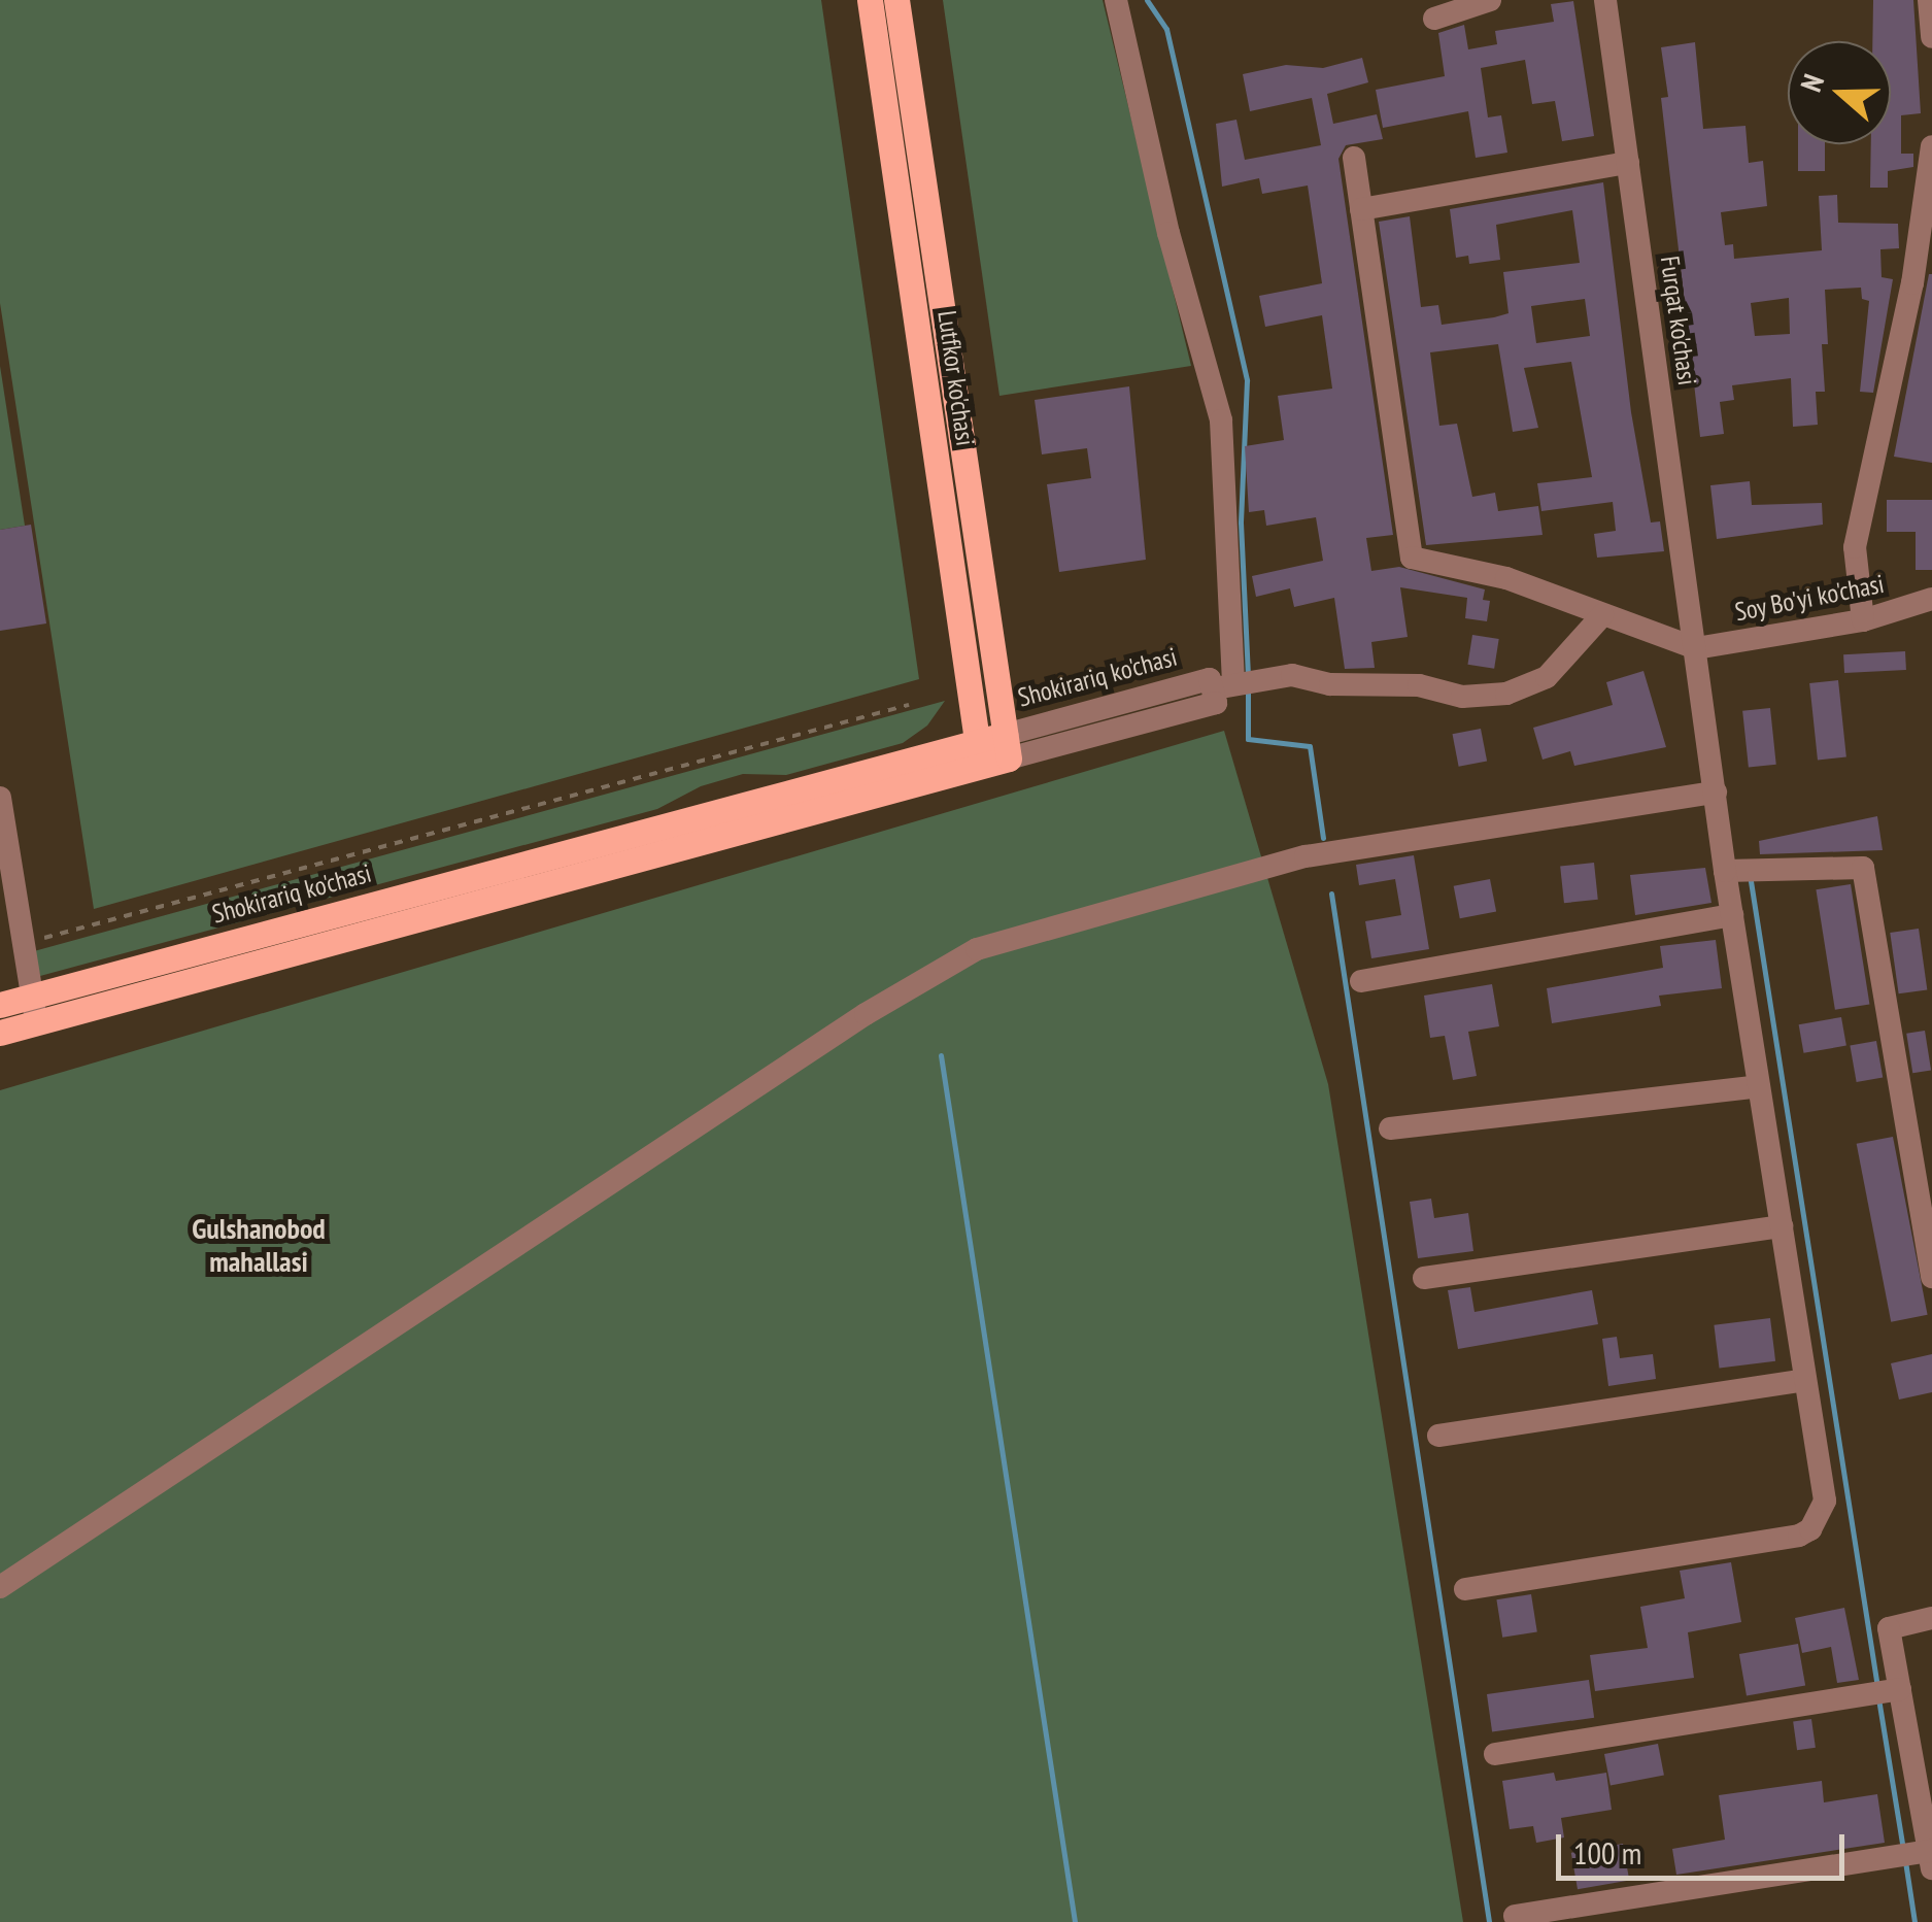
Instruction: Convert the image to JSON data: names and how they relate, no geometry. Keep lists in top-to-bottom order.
{
  "streets": {
    "main road": ["Lutfkor ko'chasi", "Shokirariq ko'chasi"],
    "street": ["Furqat ko'chasi", "Soy Bo'yi ko'chasi"]
  },
  "crossings": [
    ["Furqat ko'chasi", "Soy Bo'yi ko'chasi"],
    ["Lutfkor ko'chasi", "Shokirariq ko'chasi"]
  ],
  "districts": ["Gulshanobod mahallasi"],
  "scale_bar": "100 m",
  "north": "left"
}
